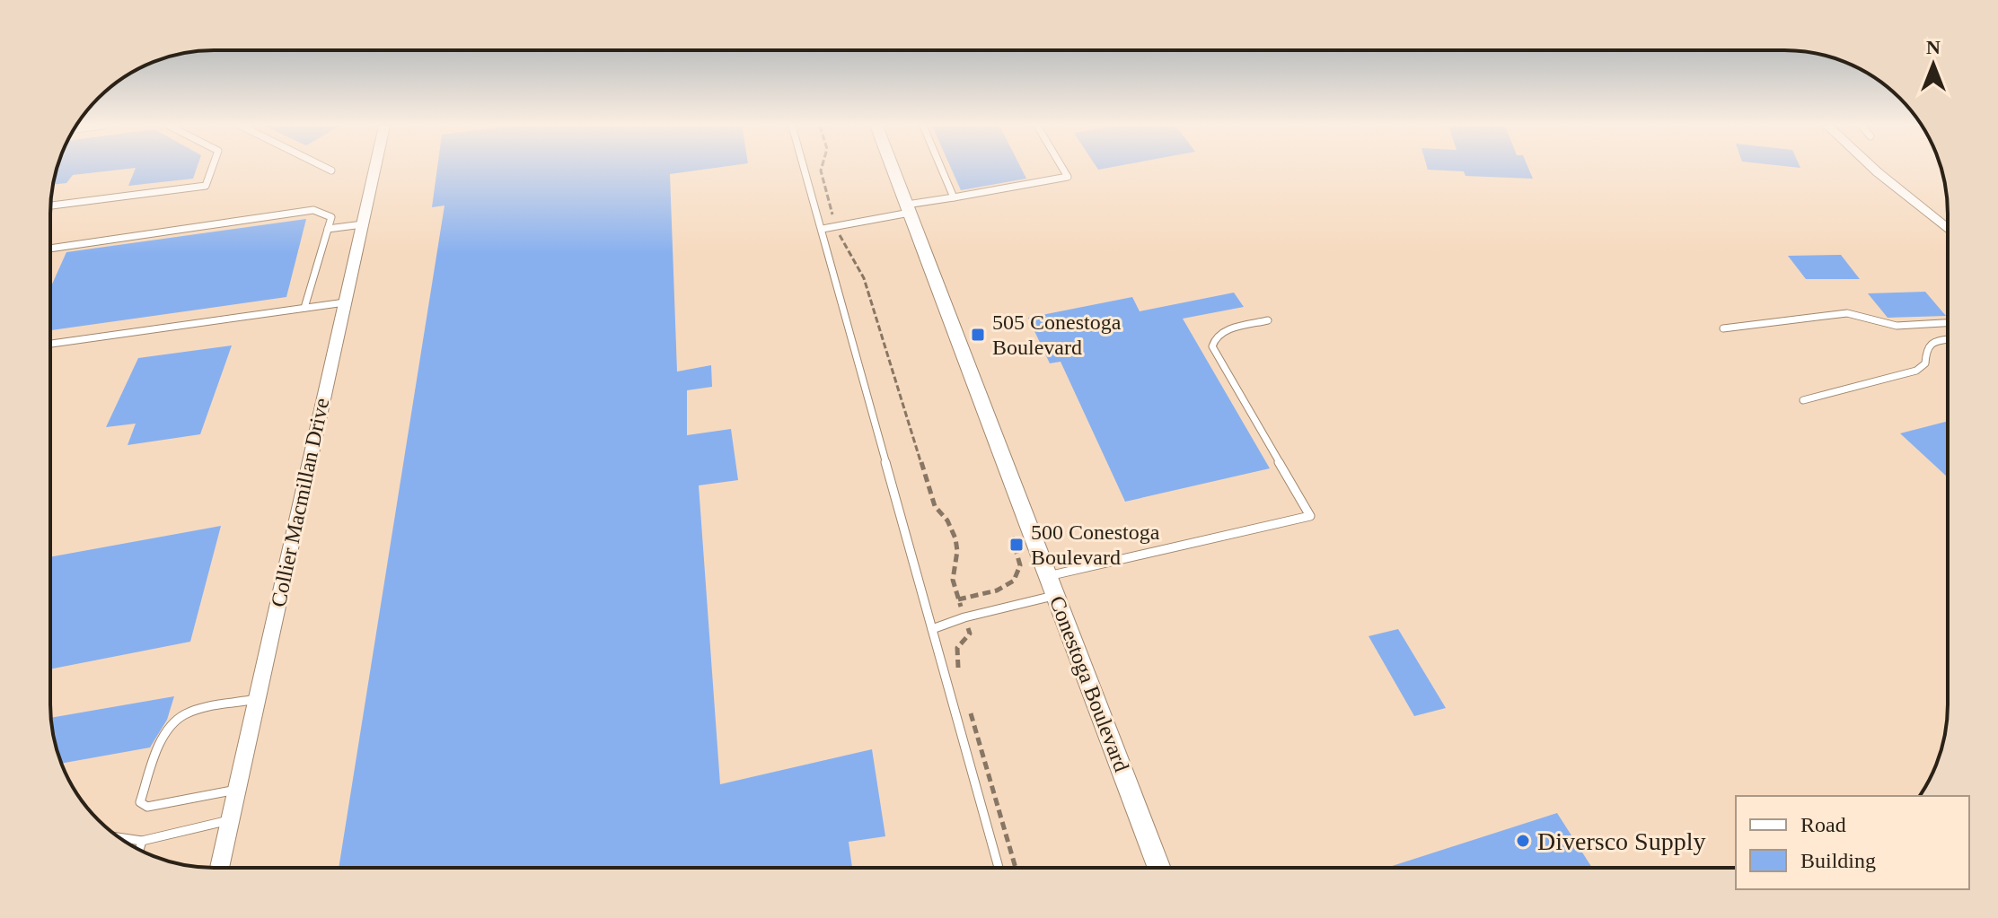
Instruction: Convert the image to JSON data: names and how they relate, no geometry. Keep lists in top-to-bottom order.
{
  "streets": {
    "street": ["Collier Macmillan Drive", "Conestoga Boulevard"]
  },
  "places": {
    "transit": ["505 Conestoga Boulevard", "500 Conestoga Boulevard"],
    "other": ["Diversco Supply"]
  },
  "legend": ["Road", "Building"],
  "north": "top"
}
